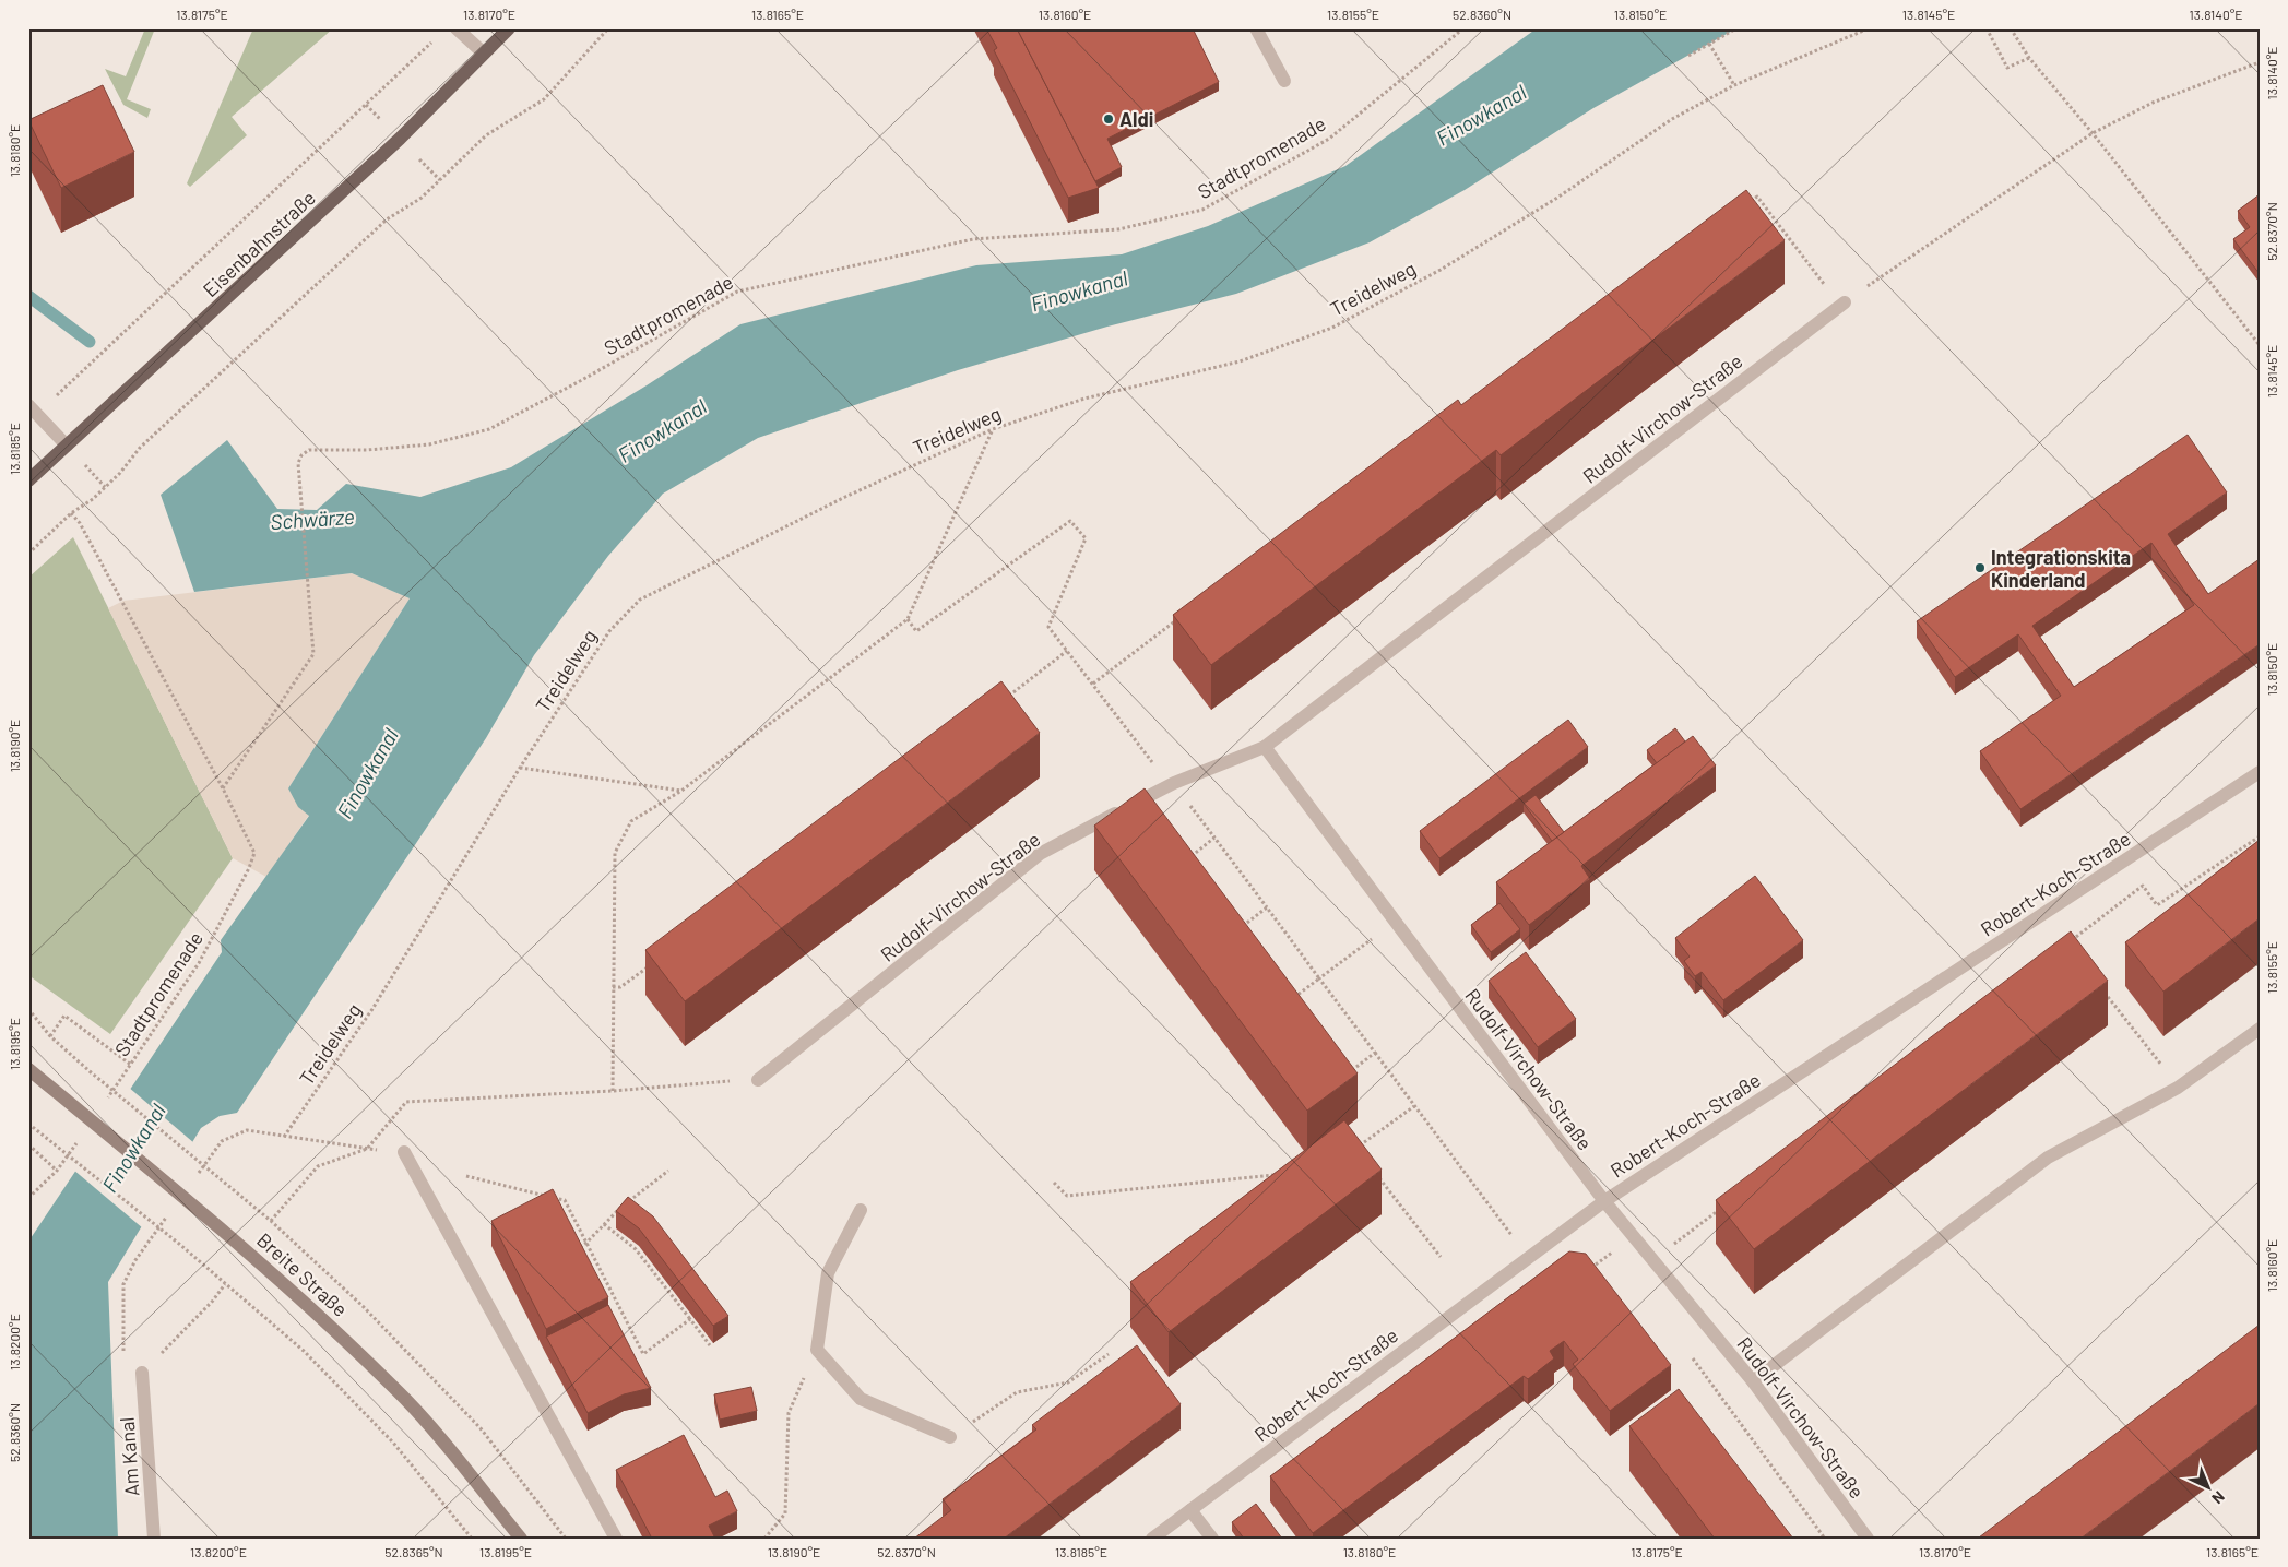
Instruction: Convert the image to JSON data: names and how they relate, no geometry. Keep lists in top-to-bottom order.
{
  "streets": {
    "main road": ["Eisenbahnstraße", "Breite Straße"],
    "street": ["Rudolf-Virchow-Straße", "Robert-Koch-Straße", "Am Kanal"],
    "path": ["Stadtpromenade", "Treidelweg"]
  },
  "crossings": [
    ["Rudolf-Virchow-Straße", "Robert-Koch-Straße"]
  ],
  "water": ["Finowkanal", "Schwärze"],
  "places": ["Aldi", "Integrationskita Kinderland"],
  "north": "bottom right",
  "coordinates": [
    "13.8175°E",
    "13.8170°E",
    "13.8165°E",
    "13.8160°E",
    "13.8155°E",
    "52.8360°N",
    "13.8150°E",
    "13.8145°E",
    "13.8140°E",
    "13.8180°E",
    "52.8370°N",
    "13.8185°E",
    "13.8190°E",
    "13.8195°E",
    "13.8200°E",
    "52.8365°N"
  ]
}
